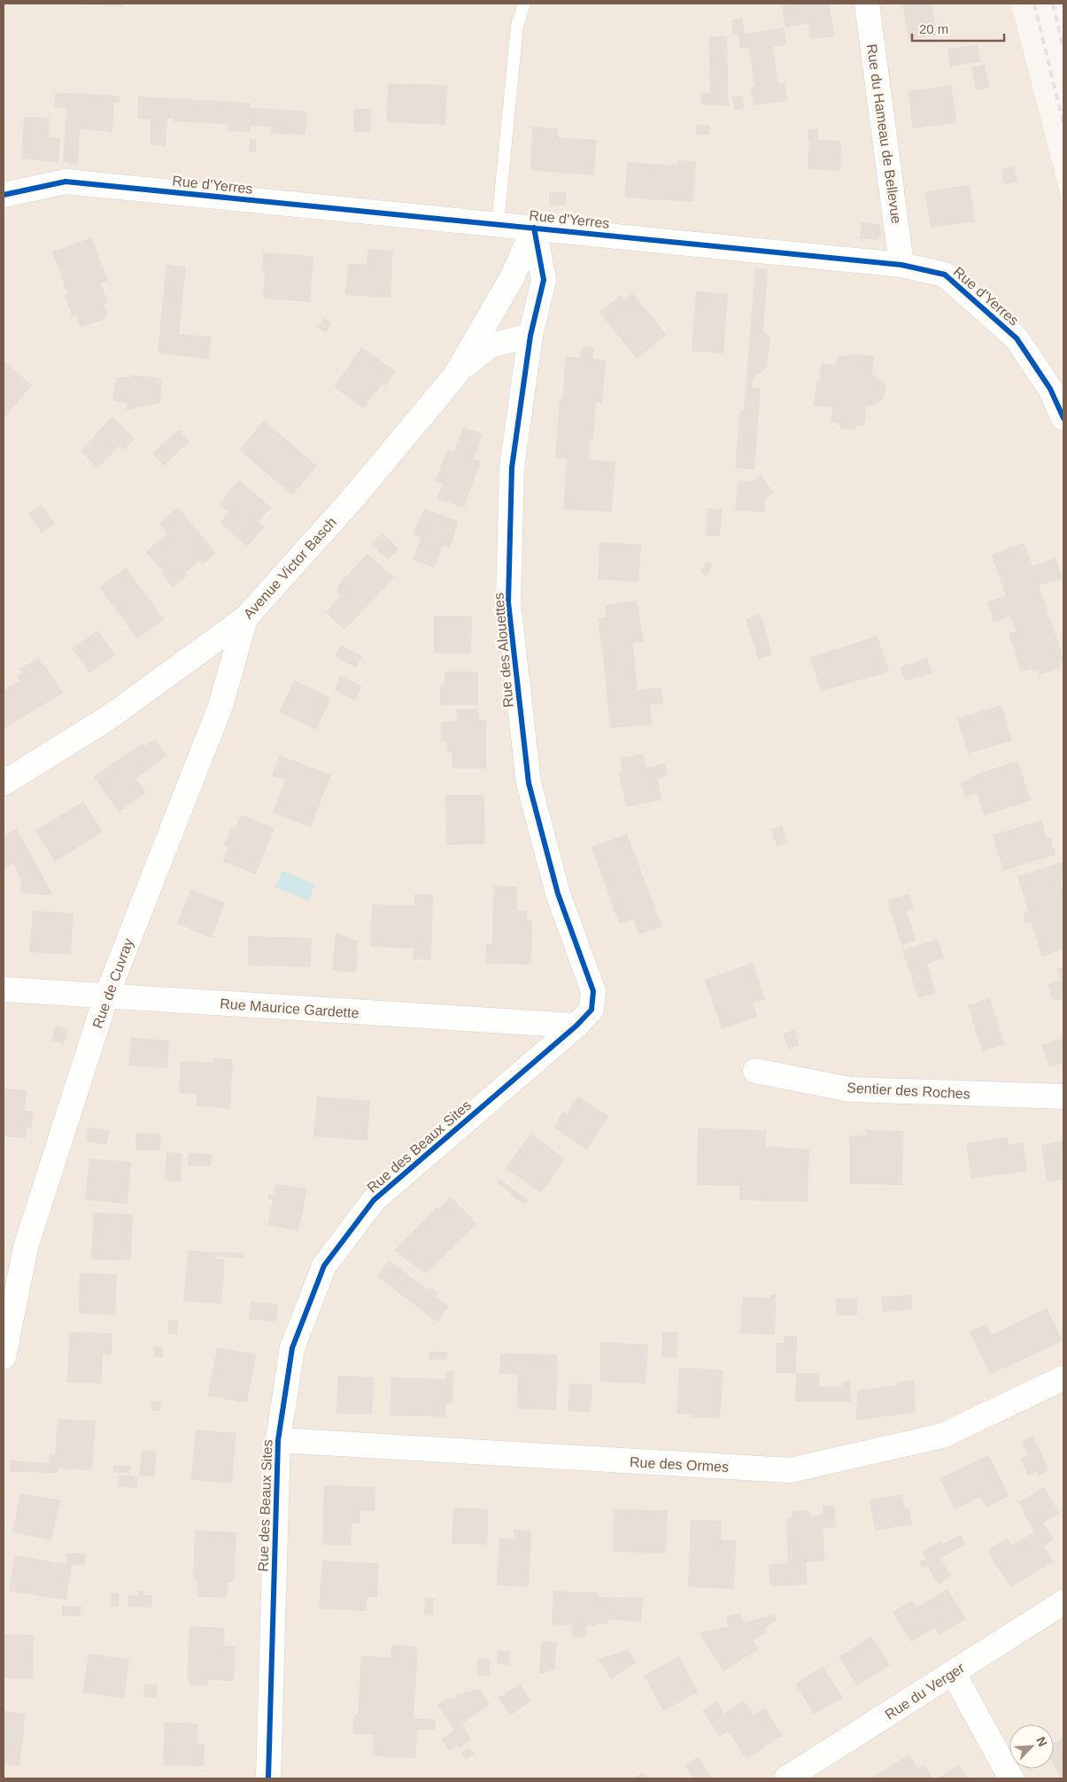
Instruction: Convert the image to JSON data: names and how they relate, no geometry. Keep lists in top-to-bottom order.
{
  "streets": {
    "street": [
      "Rue du Hameau de Bellevue",
      "Rue d'Yerres",
      "Avenue Victor Basch",
      "Rue des Alouettes",
      "Rue de Cuvray",
      "Rue Maurice Gardette",
      "Sentier des Roches",
      "Rue des Beaux Sites",
      "Rue des Ormes",
      "Rue du Verger"
    ]
  },
  "crossings": [
    ["Rue du Hameau de Bellevue", "Rue d'Yerres"],
    ["Rue d'Yerres", "Avenue Victor Basch"],
    ["Rue d'Yerres", "Rue des Alouettes"],
    ["Avenue Victor Basch", "Rue des Alouettes"],
    ["Avenue Victor Basch", "Rue de Cuvray"],
    ["Rue des Alouettes", "Rue Maurice Gardette"],
    ["Rue des Alouettes", "Rue des Beaux Sites"],
    ["Rue de Cuvray", "Rue Maurice Gardette"],
    ["Rue Maurice Gardette", "Rue des Beaux Sites"],
    ["Rue des Beaux Sites", "Rue des Ormes"]
  ],
  "scale_bar": "20 m",
  "north": "top right"
}
